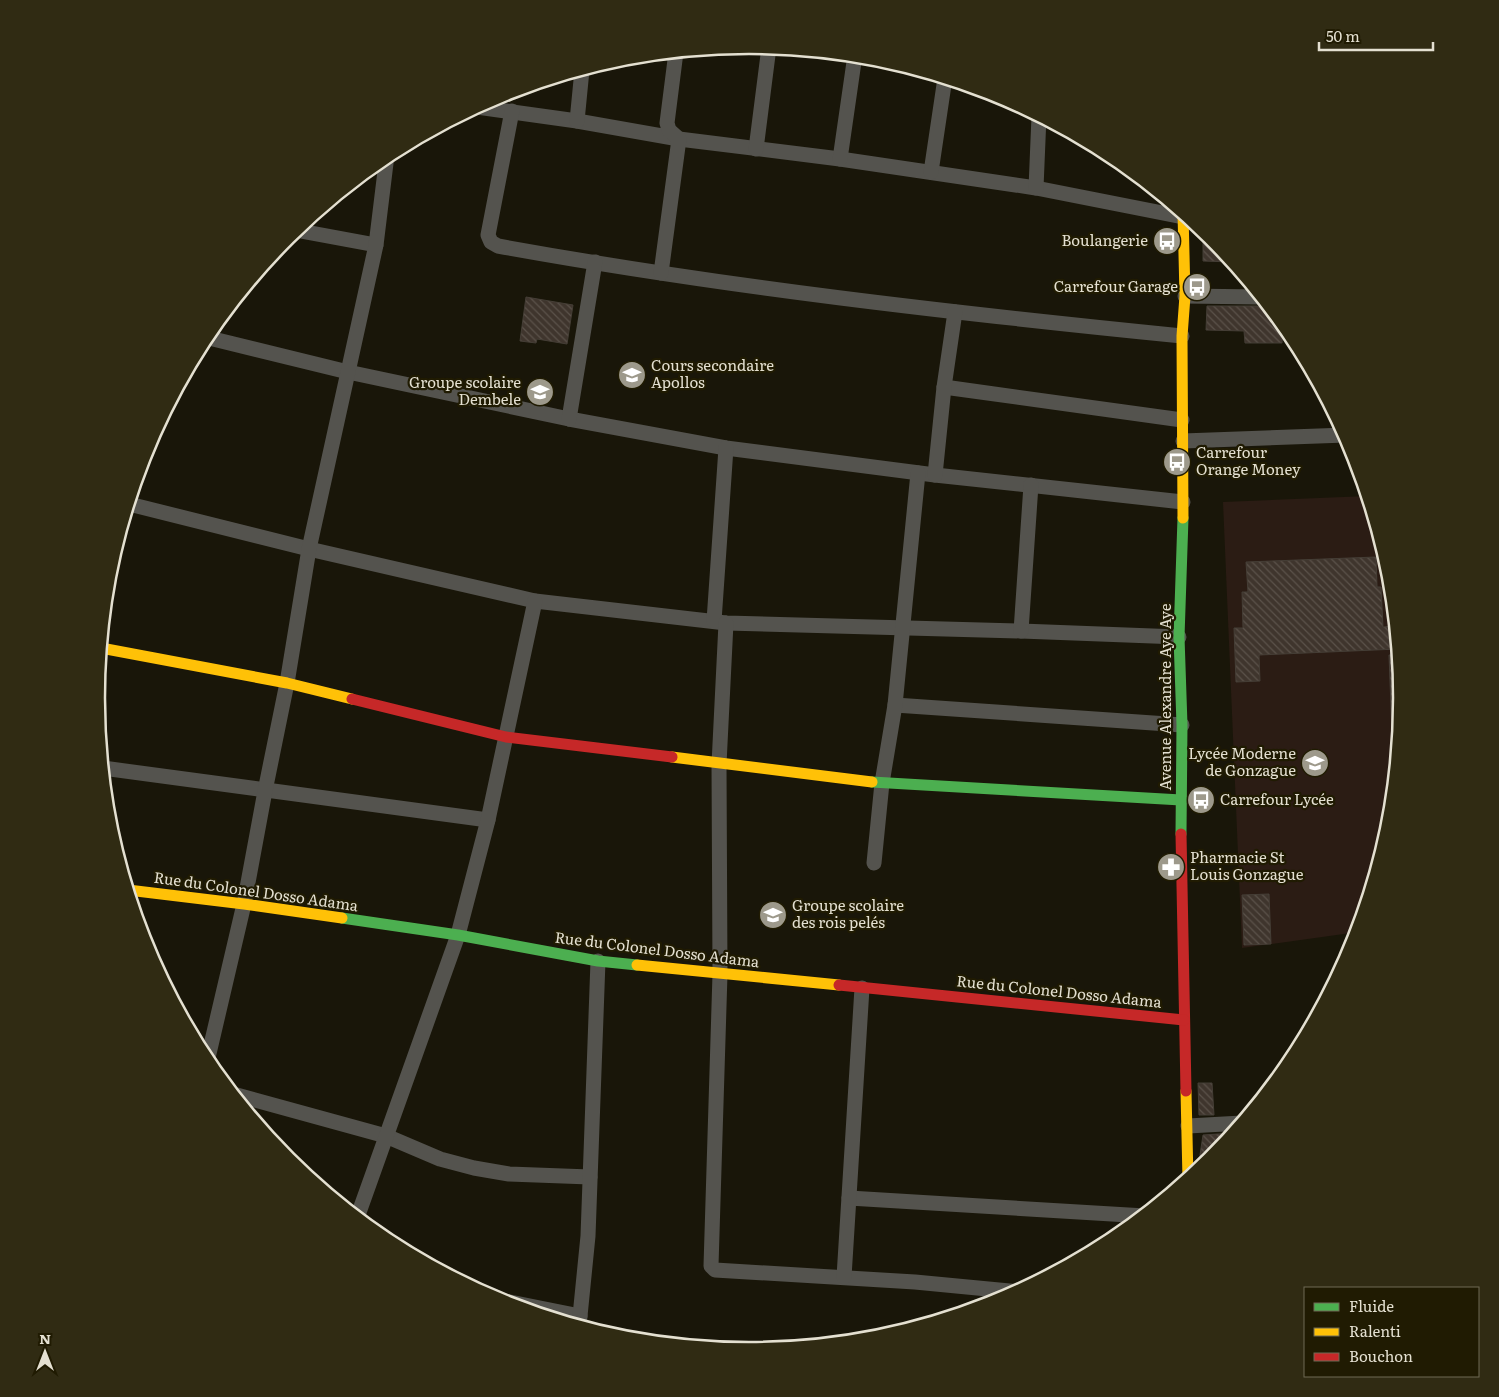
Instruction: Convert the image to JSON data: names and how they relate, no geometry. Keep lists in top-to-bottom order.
{
  "streets": {
    "street": ["Avenue Alexandre Aye Aye", "Rue du Colonel Dosso Adama"]
  },
  "crossings": [
    ["Avenue Alexandre Aye Aye", "Rue du Colonel Dosso Adama"]
  ],
  "places": {
    "bus stop": [
      "Boulangerie",
      "Carrefour Garage",
      "Carrefour Orange Money",
      "Carrefour Lycée"
    ],
    "school or university": [
      "Cours secondaire Apollos",
      "Groupe scolaire Dembele",
      "Lycée Moderne de Gonzague",
      "Groupe scolaire des rois pelés"
    ],
    "pharmacy": ["Pharmacie St Louis Gonzague"]
  },
  "legend": ["Fluide", "Ralenti", "Bouchon"],
  "scale_bar": "50 m",
  "north": "top"
}
